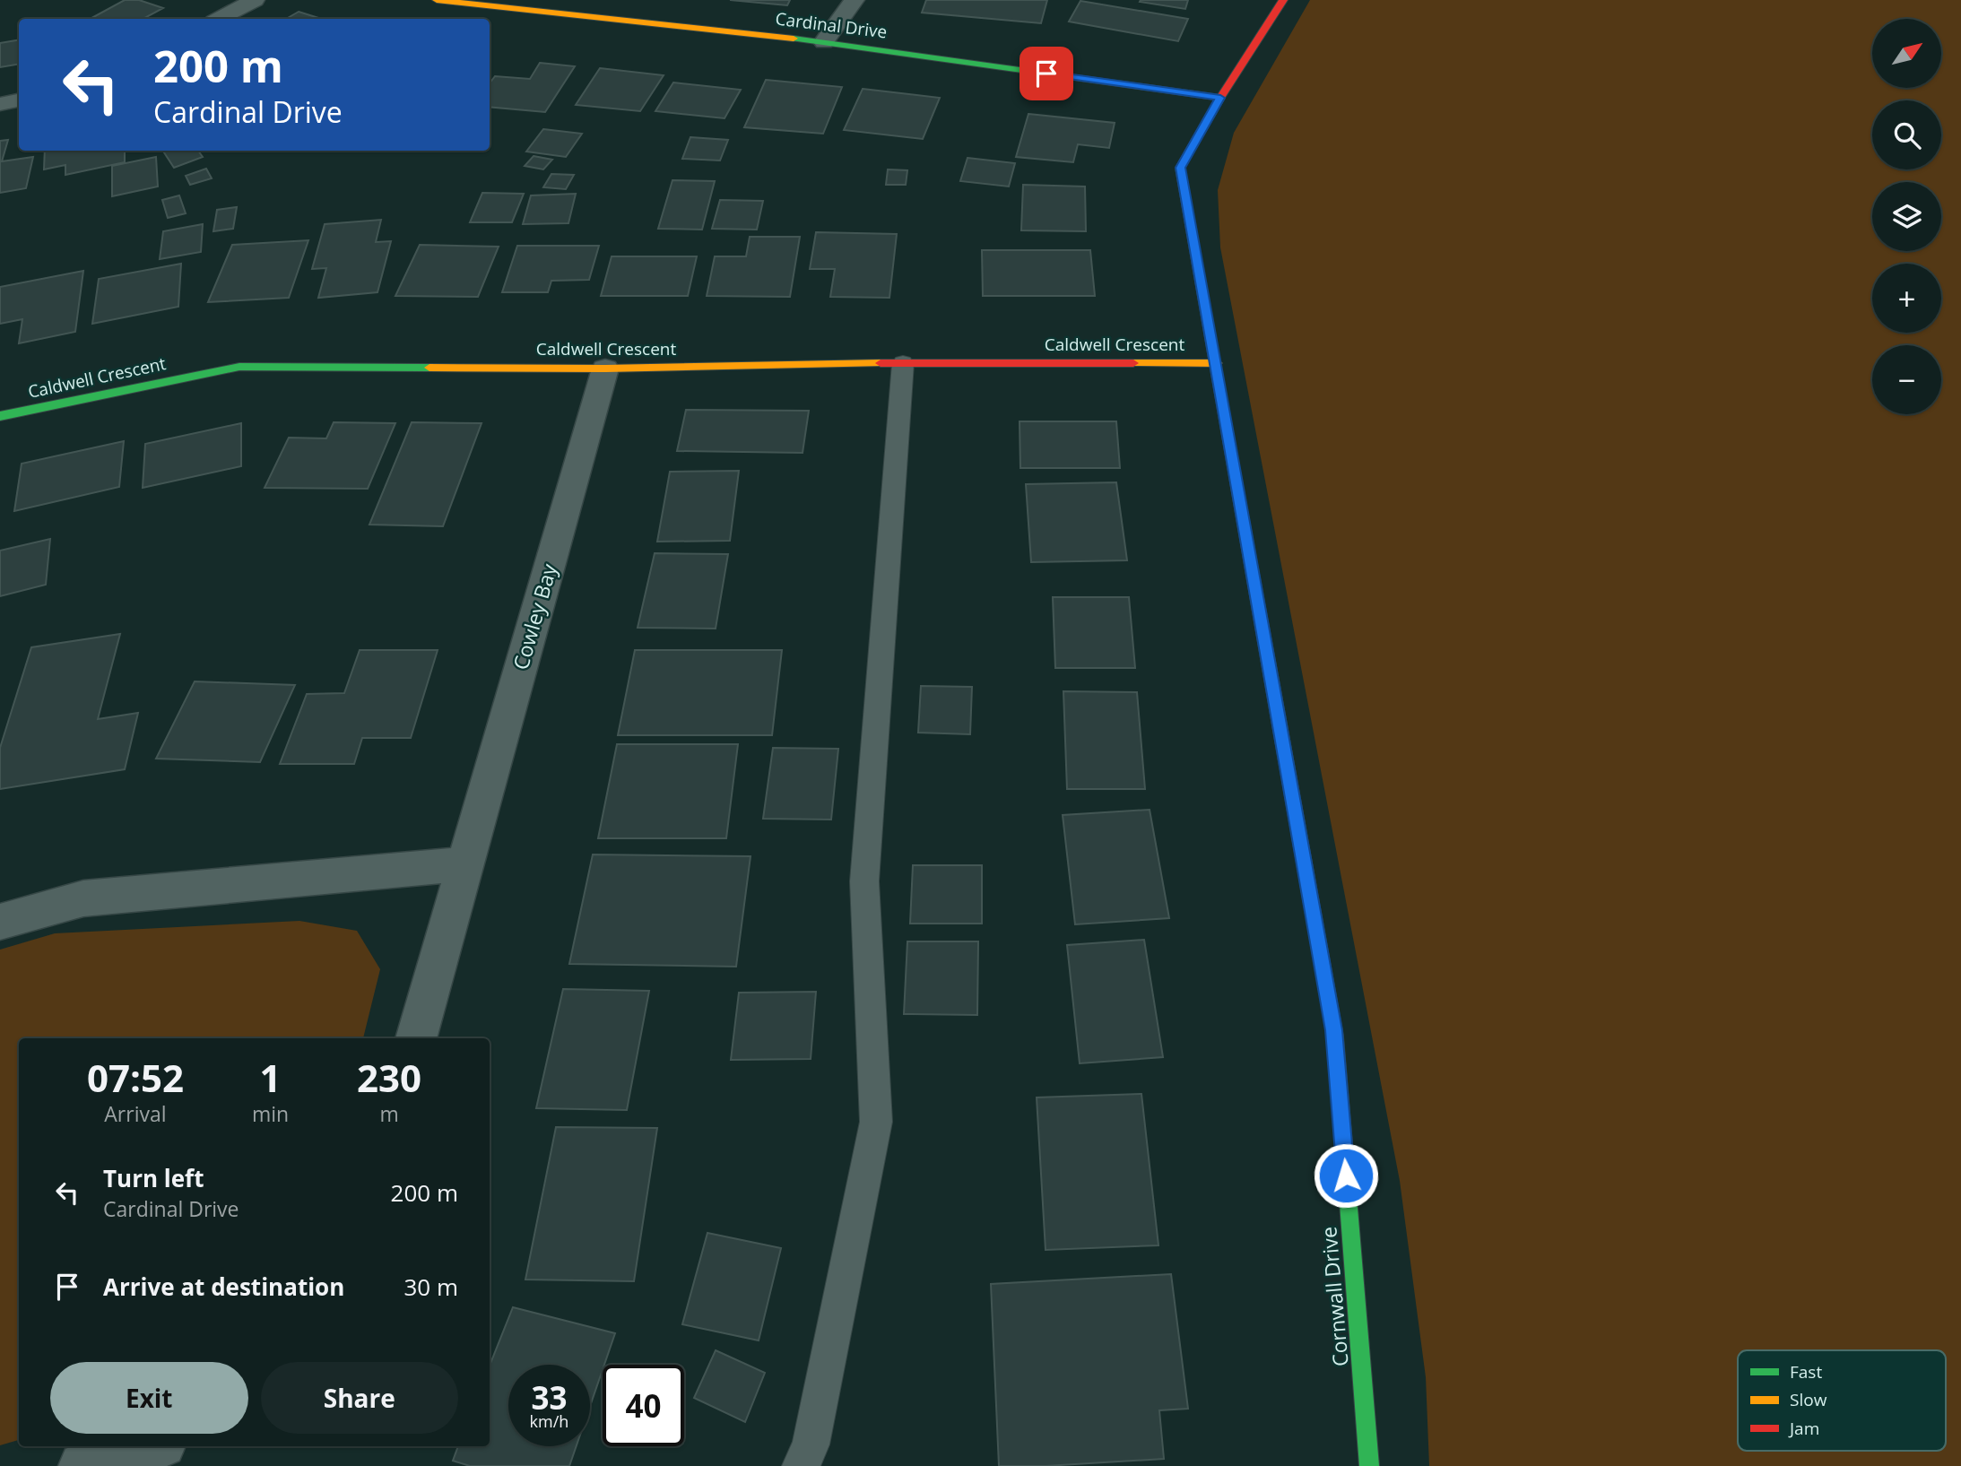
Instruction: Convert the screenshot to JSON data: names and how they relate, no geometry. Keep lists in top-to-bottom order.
{
  "streets": {
    "street": [
      "Cardinal Drive",
      "Caldwell Crescent",
      "Cowley Bay",
      "Cornwall Drive"
    ]
  },
  "crossings": [
    ["Cardinal Drive", "Cornwall Drive"],
    ["Caldwell Crescent", "Cowley Bay"],
    ["Caldwell Crescent", "Cornwall Drive"]
  ],
  "legend": ["Fast", "Slow", "Jam"],
  "north": "top right",
  "page": {
    "map_buttons": ["+", "−"],
    "turn": ["200 m", "Cardinal Drive"],
    "eta": [
      "07:52",
      "Arrival",
      "1",
      "min",
      "230",
      "m"
    ],
    "list": [
      {
        "name": "Turn left",
        "note": "Cardinal Drive",
        "value": "200 m"
      },
      {
        "name": "Arrive at destination",
        "value": "30 m"
      }
    ],
    "buttons": ["Exit", "Share"],
    "speed": "33 km/h",
    "limit": "40"
  }
}
